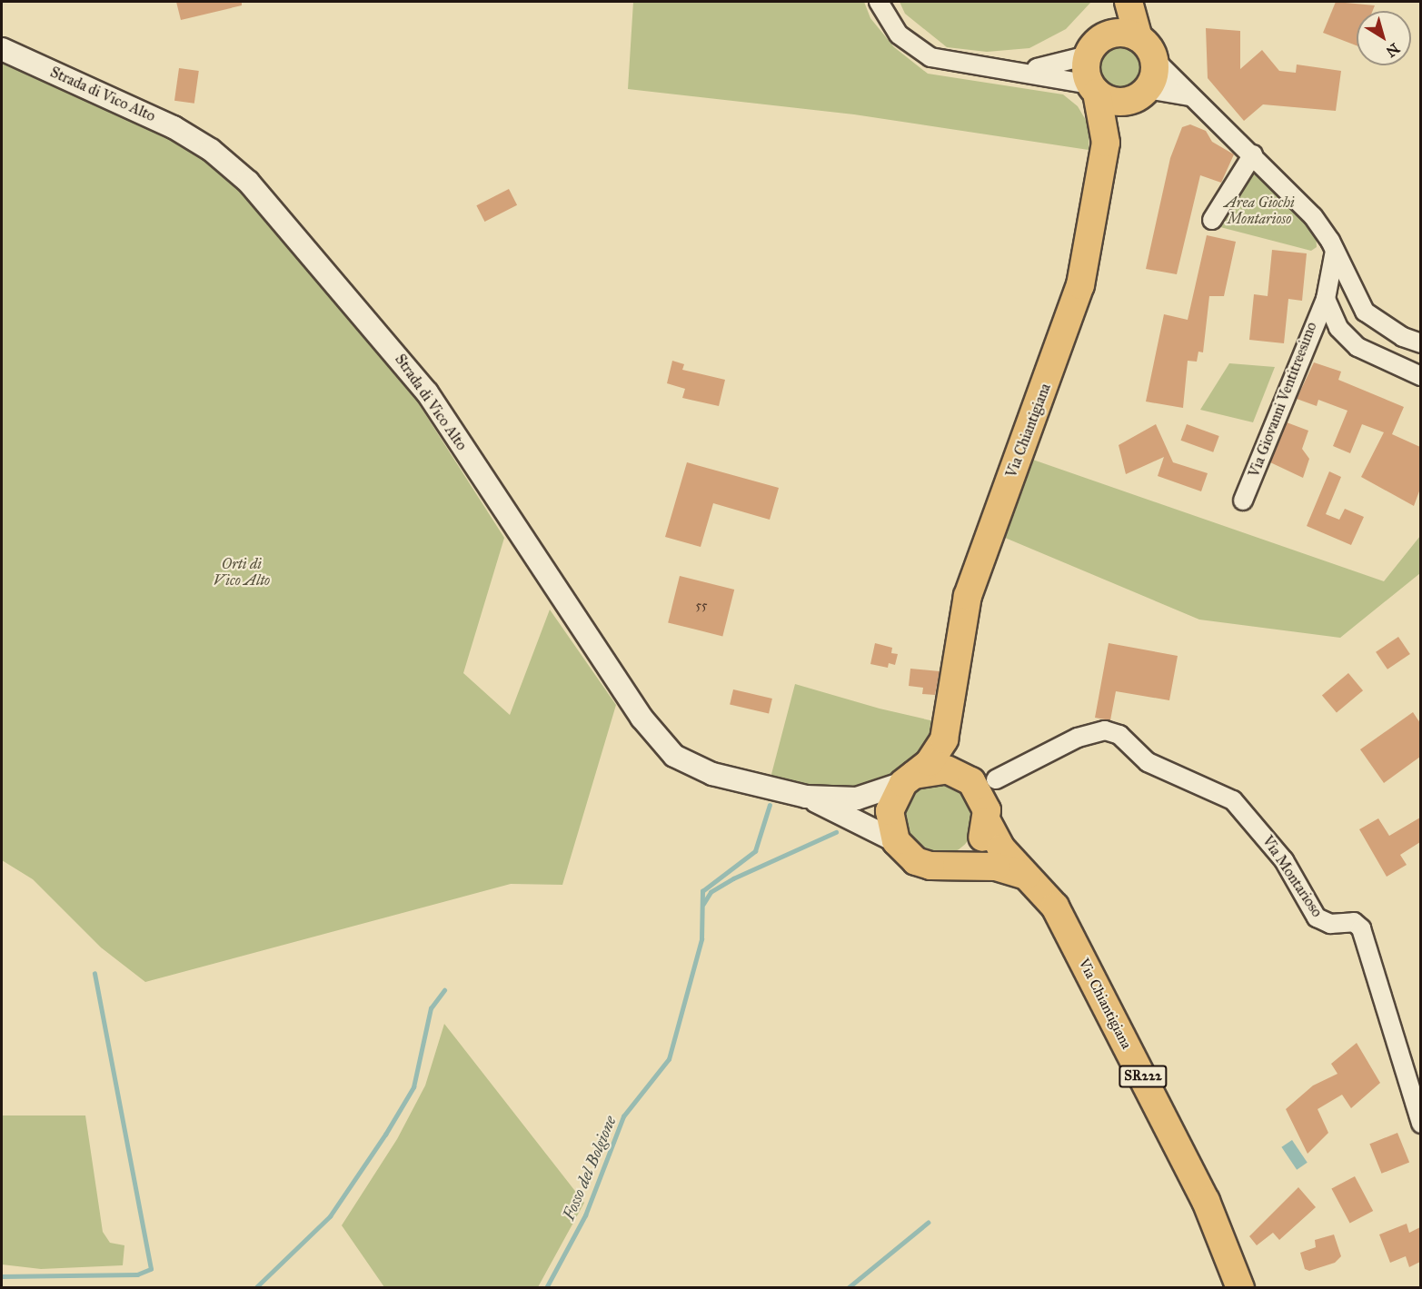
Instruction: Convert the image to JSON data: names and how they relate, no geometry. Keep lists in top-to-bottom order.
{
  "streets": {
    "main road": ["Via Chiantigiana", "SR222"],
    "street": ["Strada di Vico Alto", "Via Giovanni Ventitreesimo", "Via Montarioso"]
  },
  "crossings": [
    ["Strada di Vico Alto", "Via Chiantigiana"]
  ],
  "water": ["Fosso del Bolgione"],
  "parks": ["Area Giochi Montarioso", "Orti di Vico Alto"],
  "house_numbers": ["55"],
  "north": "bottom right"
}
